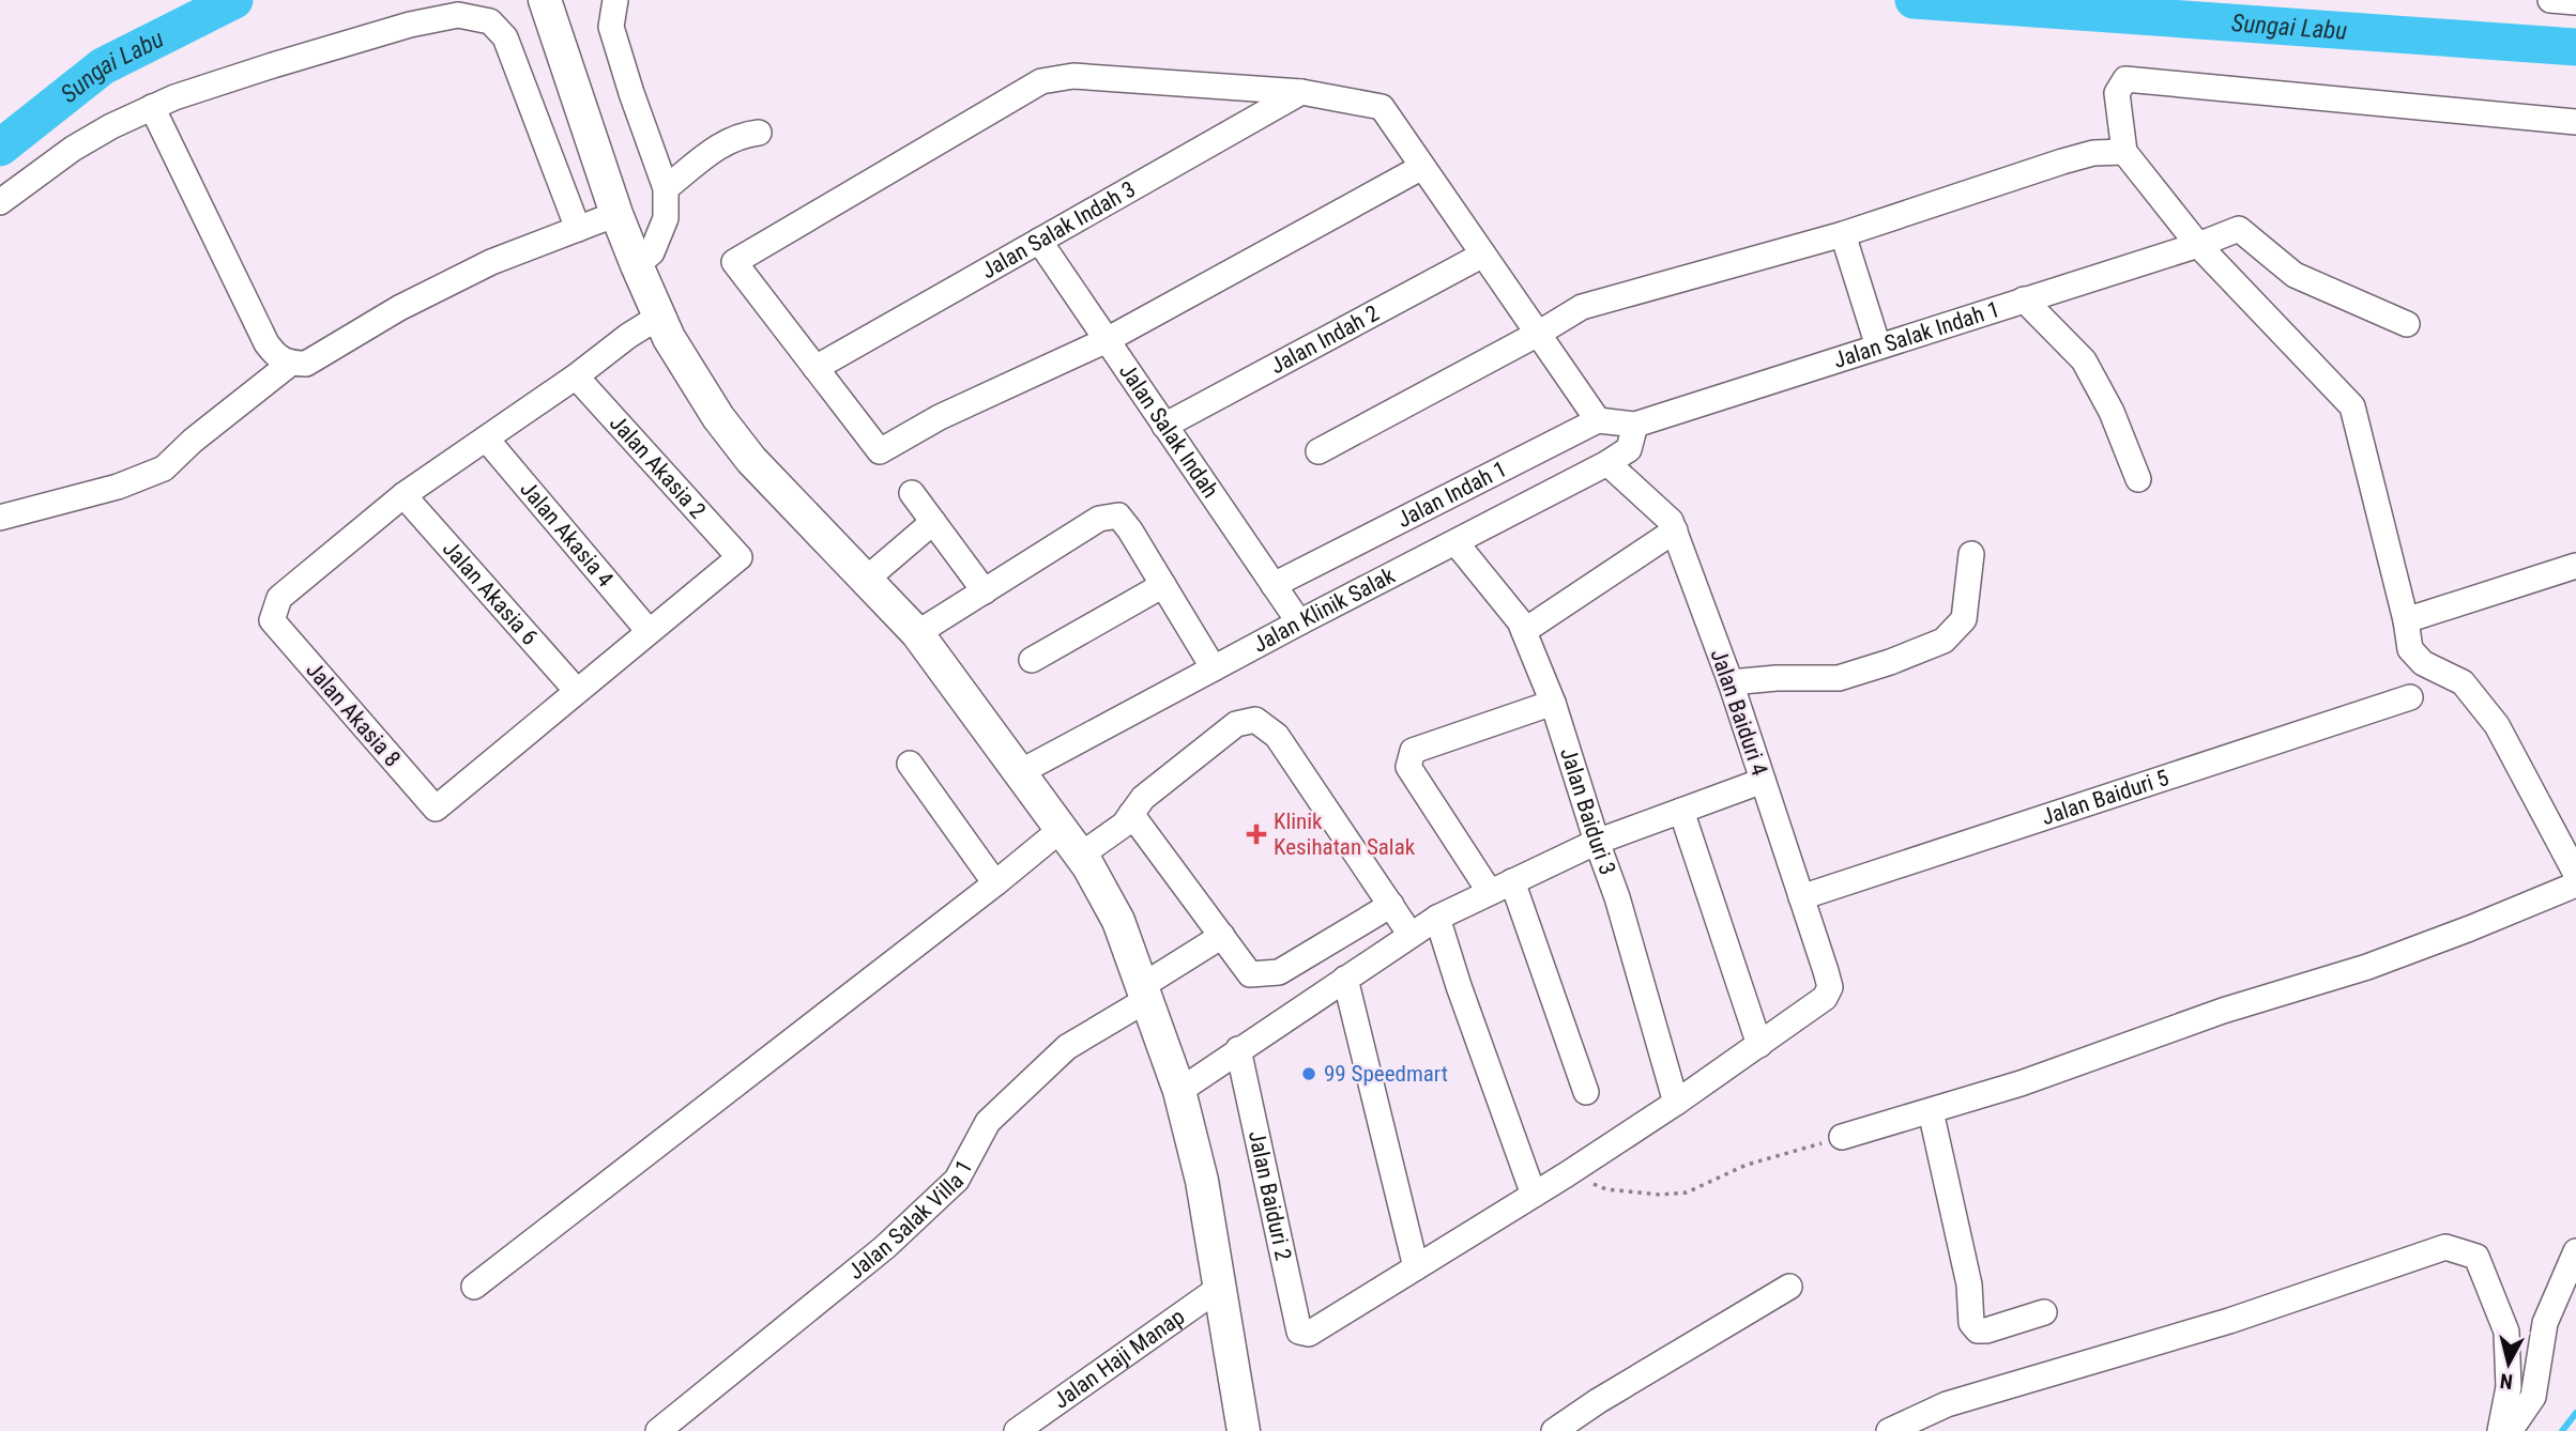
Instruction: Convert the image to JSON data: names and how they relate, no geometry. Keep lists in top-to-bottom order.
{
  "streets": {
    "street": [
      "Jalan Salak Indah 3",
      "Jalan Salak Indah 1",
      "Jalan Indah 2",
      "Jalan Salak Indah",
      "Jalan Akasia 2",
      "Jalan Indah 1",
      "Jalan Akasia 4",
      "Jalan Akasia 6",
      "Jalan Klinik Salak",
      "Jalan Baiduri 4",
      "Jalan Akasia 8",
      "Jalan Baiduri 5",
      "Jalan Baiduri 3",
      "Jalan Baiduri 2",
      "Jalan Salak Villa 1",
      "Jalan Haji Manap"
    ]
  },
  "crossings": [
    ["Jalan Salak Indah 3", "Jalan Salak Indah"],
    ["Jalan Salak Indah 1", "Jalan Klinik Salak"],
    ["Jalan Indah 2", "Jalan Salak Indah"],
    ["Jalan Salak Indah", "Jalan Indah 1"],
    ["Jalan Salak Indah", "Jalan Klinik Salak"],
    ["Jalan Akasia 2", "Jalan Akasia 4"],
    ["Jalan Akasia 6", "Jalan Akasia 8"],
    ["Jalan Klinik Salak", "Jalan Baiduri 4"],
    ["Jalan Klinik Salak", "Jalan Baiduri 3"],
    ["Jalan Baiduri 4", "Jalan Baiduri 5"]
  ],
  "water": ["Sungai Labu"],
  "places": {
    "health": ["Klinik Kesihatan Salak"],
    "other": ["99 Speedmart"]
  },
  "north": "bottom"
}
